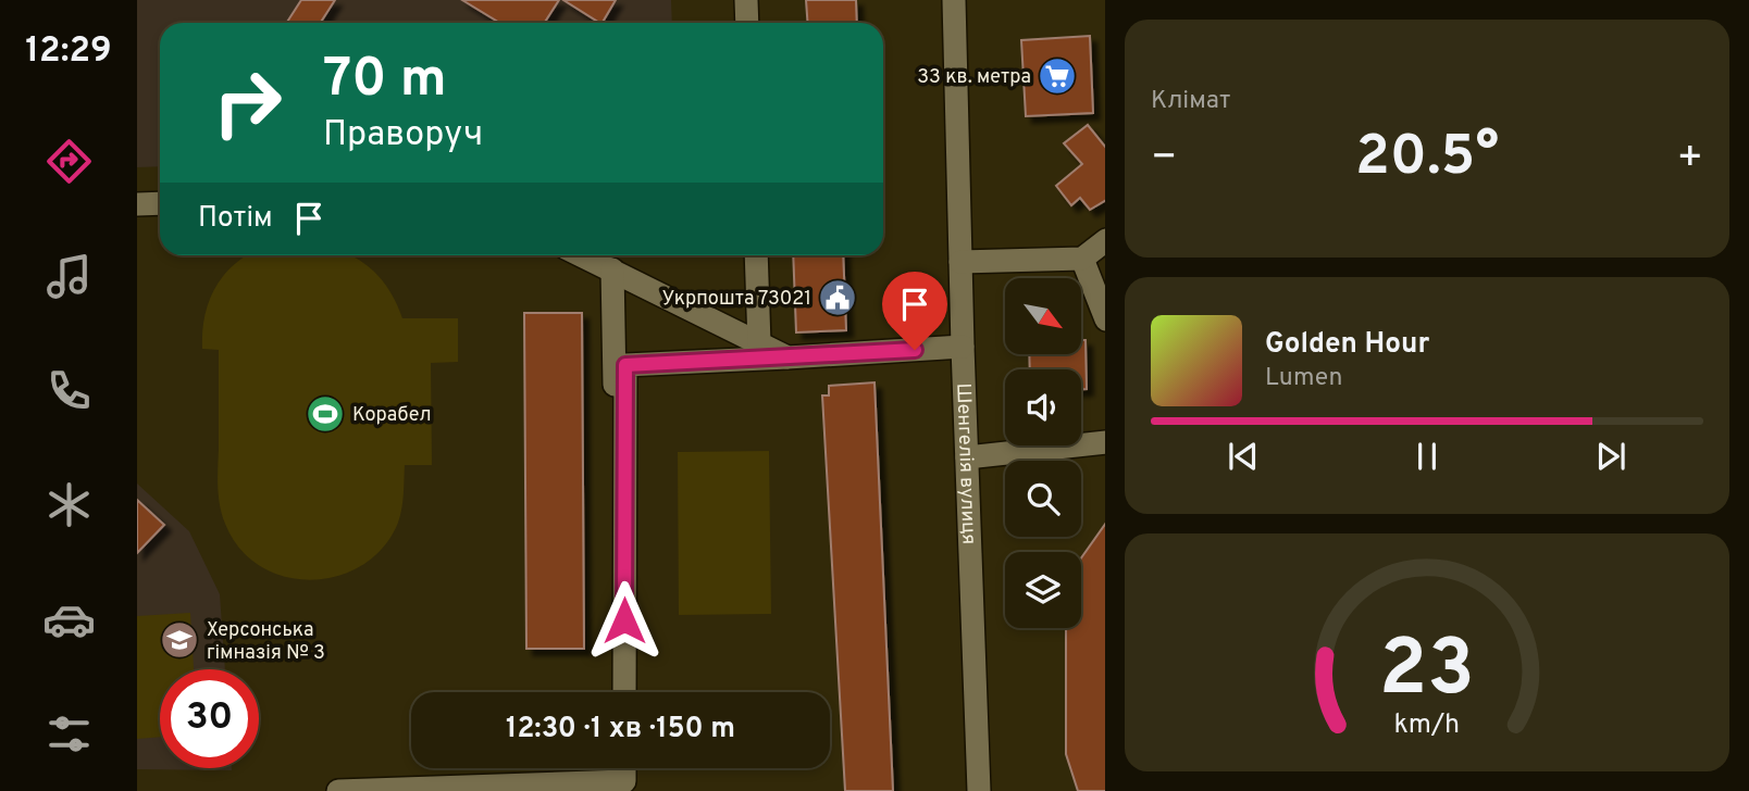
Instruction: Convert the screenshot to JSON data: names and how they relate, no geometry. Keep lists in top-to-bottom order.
{
  "streets": {
    "street": ["Шенгелія вулиця"]
  },
  "places": {
    "supermarket": ["33 кв. метра"],
    "public building": ["Укрпошта 73021"],
    "sports": ["Корабел"],
    "school or university": ["Херсонська гімназія № 3"]
  },
  "north": "bottom right",
  "page": {
    "tabs": "12:29",
    "tile": "Клімат",
    "turn": ["70 m", "Праворуч"],
    "heat": ["−", "20.5°", "+"],
    "then": "Потім",
    "song": ["Golden Hour", "Lumen"],
    "limit": "30",
    "trip": "12:30 · 1 хв · 150 m",
    "gauge": ["23", "km/h"]
  }
}
